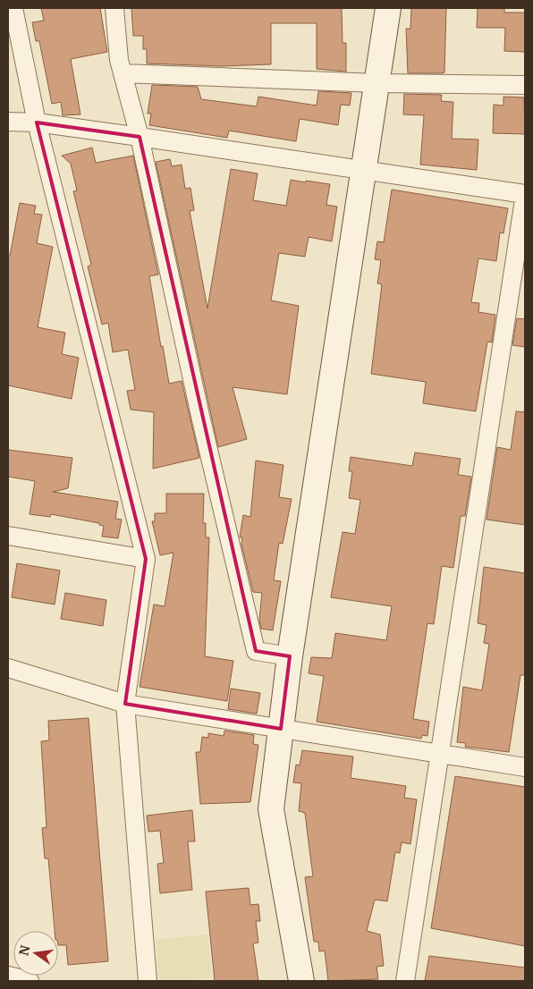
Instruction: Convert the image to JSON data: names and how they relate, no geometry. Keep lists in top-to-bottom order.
{
  "north": "left"
}
